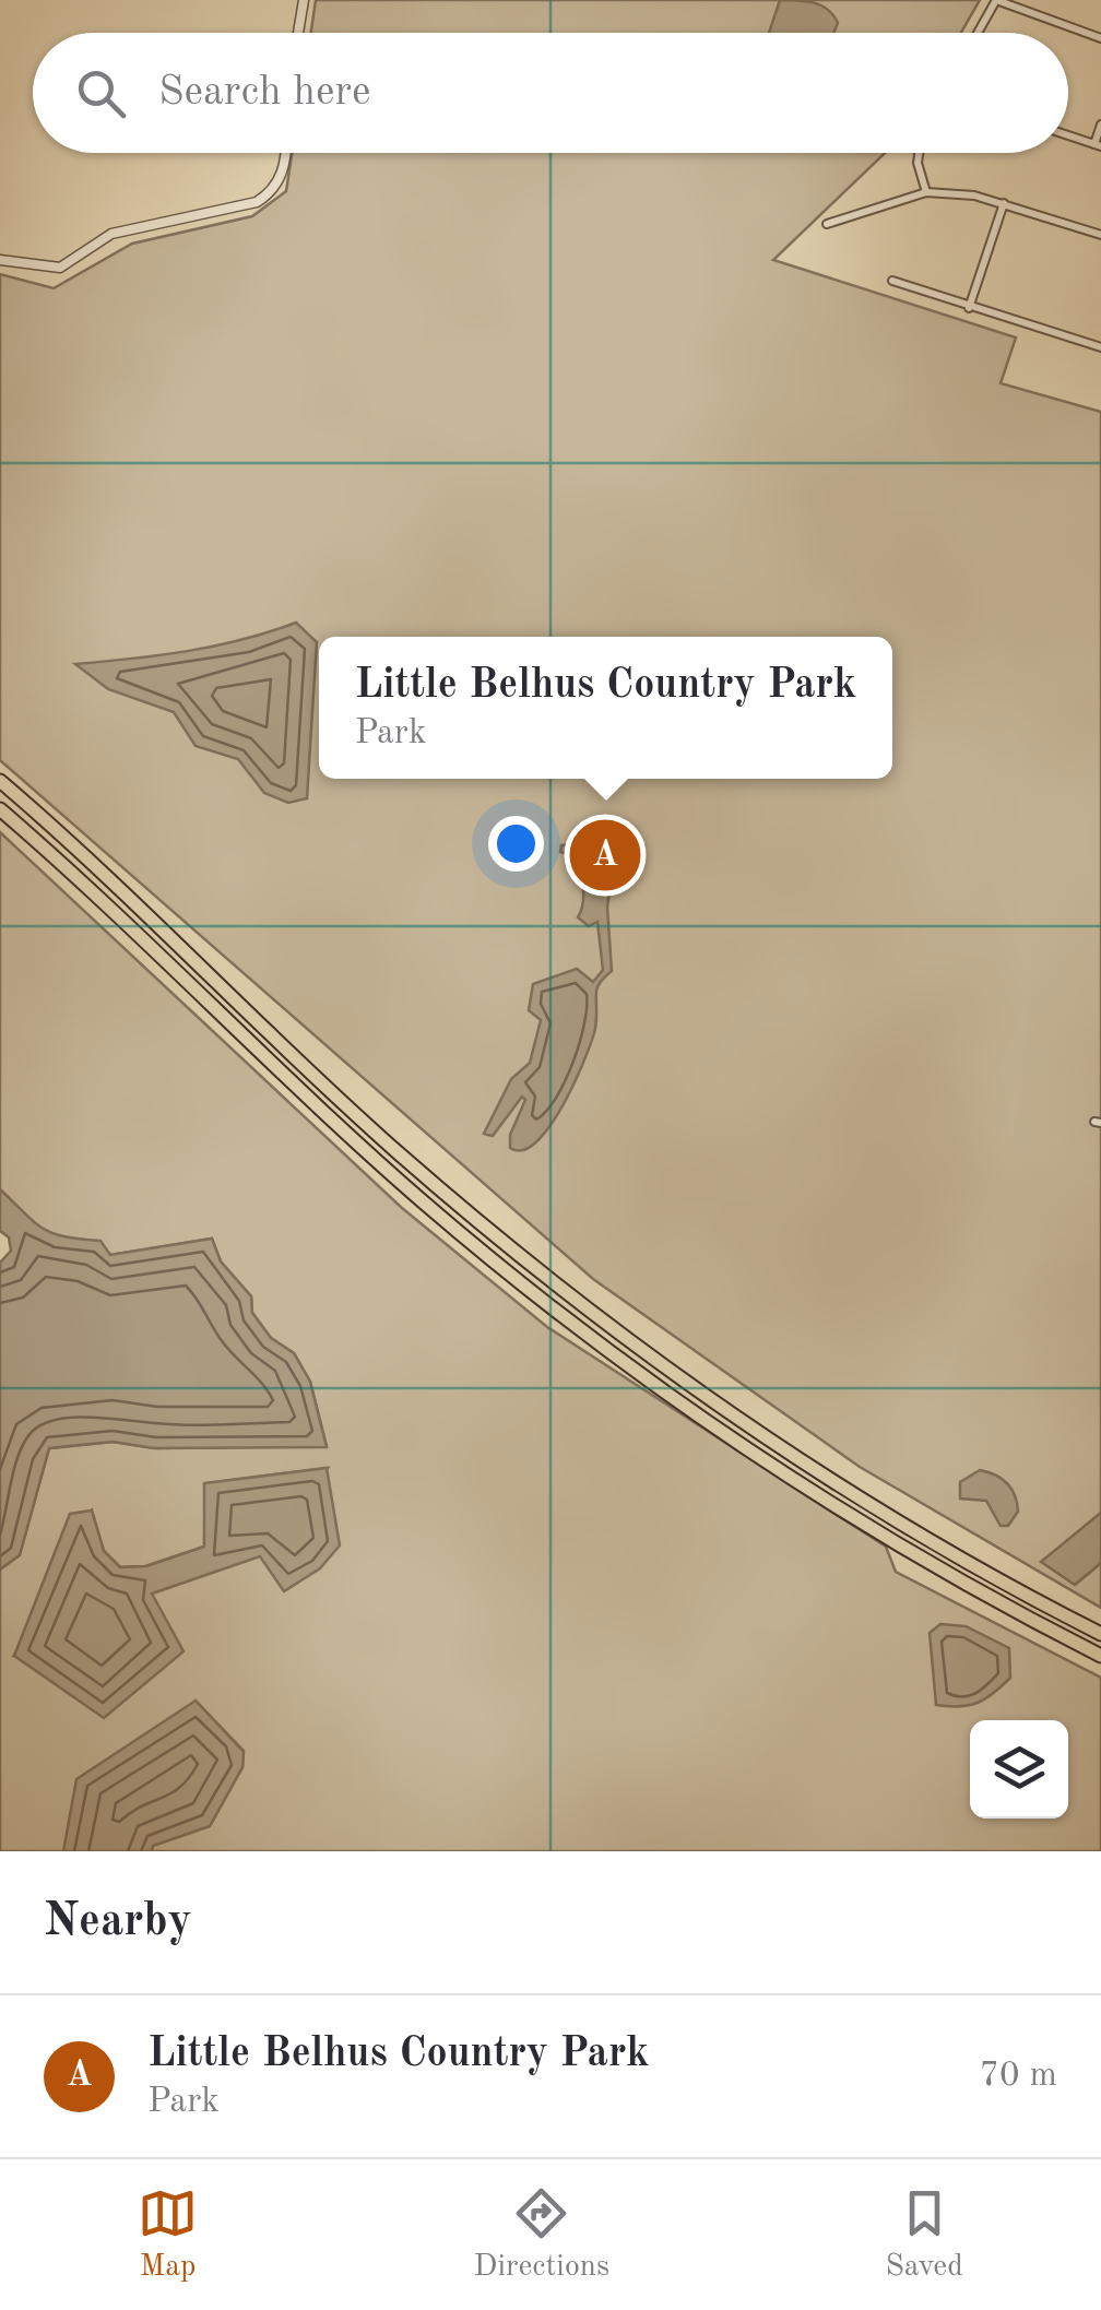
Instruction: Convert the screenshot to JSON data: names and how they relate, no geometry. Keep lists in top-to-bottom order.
{
  "page": {
    "search": "Search here",
    "popup": ["Little Belhus Country Park", "Park"],
    "pins": "A",
    "heading": "Nearby",
    "list": [
      {
        "mark": "A",
        "name": "Little Belhus Country Park",
        "note": "Park",
        "value": "70 m"
      }
    ],
    "nav": ["Map", "Directions", "Saved"]
  }
}
